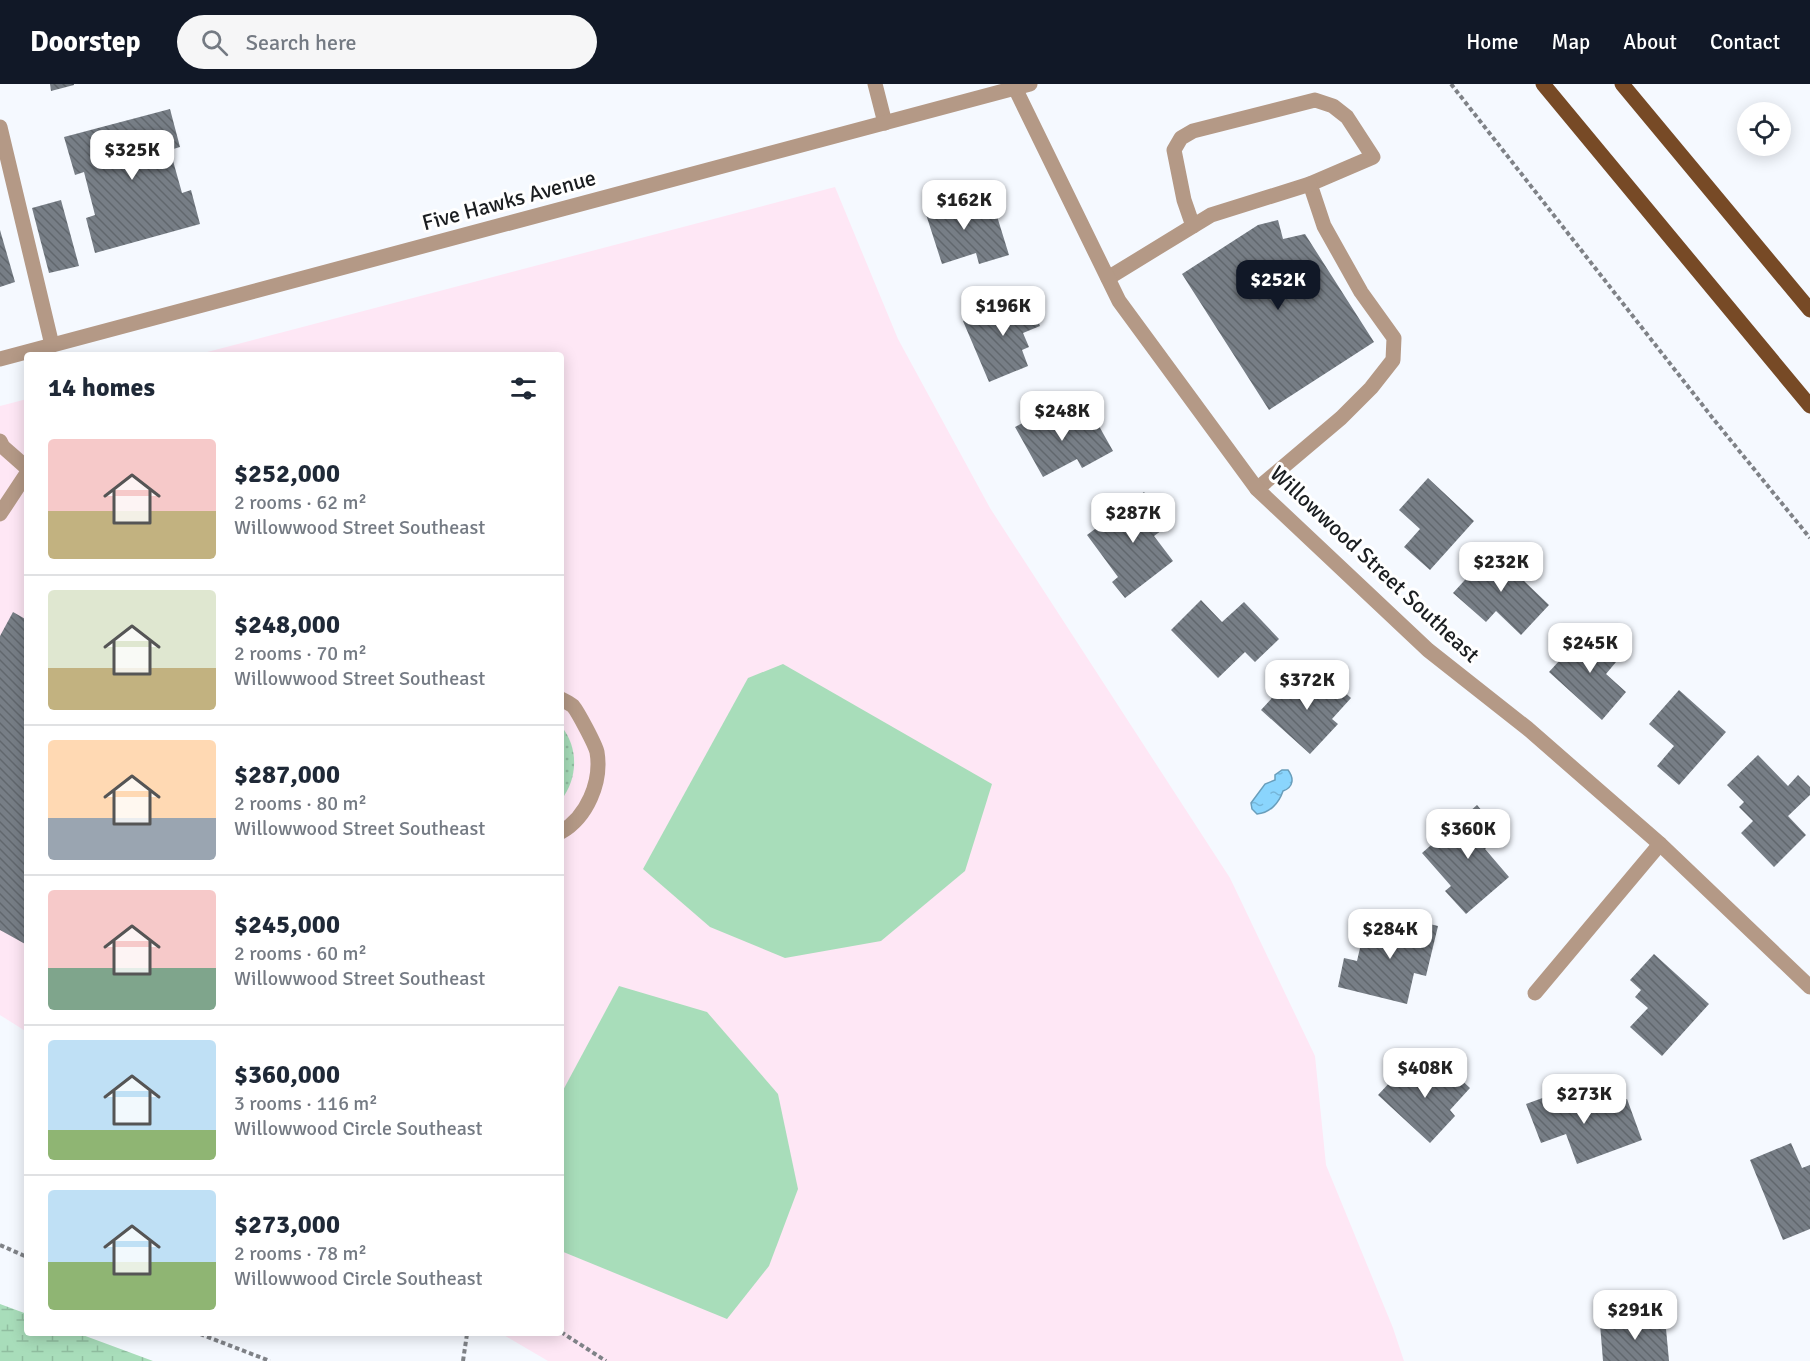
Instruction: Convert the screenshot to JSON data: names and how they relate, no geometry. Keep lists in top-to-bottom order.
{
  "streets": {
    "street": ["Five Hawks Avenue", "Willowwood Street Southeast"]
  },
  "crossings": [
    ["Five Hawks Avenue", "Willowwood Street Southeast"]
  ],
  "page": {
    "header": "Doorstep",
    "search": "Search here",
    "nav": [
      "Home",
      "Map",
      "About",
      "Contact"
    ],
    "price": [
      "$325K",
      "$162K",
      "$252K",
      "$196K",
      "$248K",
      "$287K",
      "$232K",
      "$245K",
      "$372K",
      "$360K",
      "$284K",
      "$408K",
      "$273K",
      "$291K"
    ],
    "heading": "14 homes",
    "list": [
      {
        "name": "$252,000",
        "note": "2 rooms · 62 m² · Willowwood Street Southeast"
      },
      {
        "name": "$248,000",
        "note": "2 rooms · 70 m² · Willowwood Street Southeast"
      },
      {
        "name": "$287,000",
        "note": "2 rooms · 80 m² · Willowwood Street Southeast"
      },
      {
        "name": "$245,000",
        "note": "2 rooms · 60 m² · Willowwood Street Southeast"
      },
      {
        "name": "$360,000",
        "note": "3 rooms · 116 m² · Willowwood Circle Southeast"
      },
      {
        "name": "$273,000",
        "note": "2 rooms · 78 m² · Willowwood Circle Southeast"
      }
    ]
  }
}
